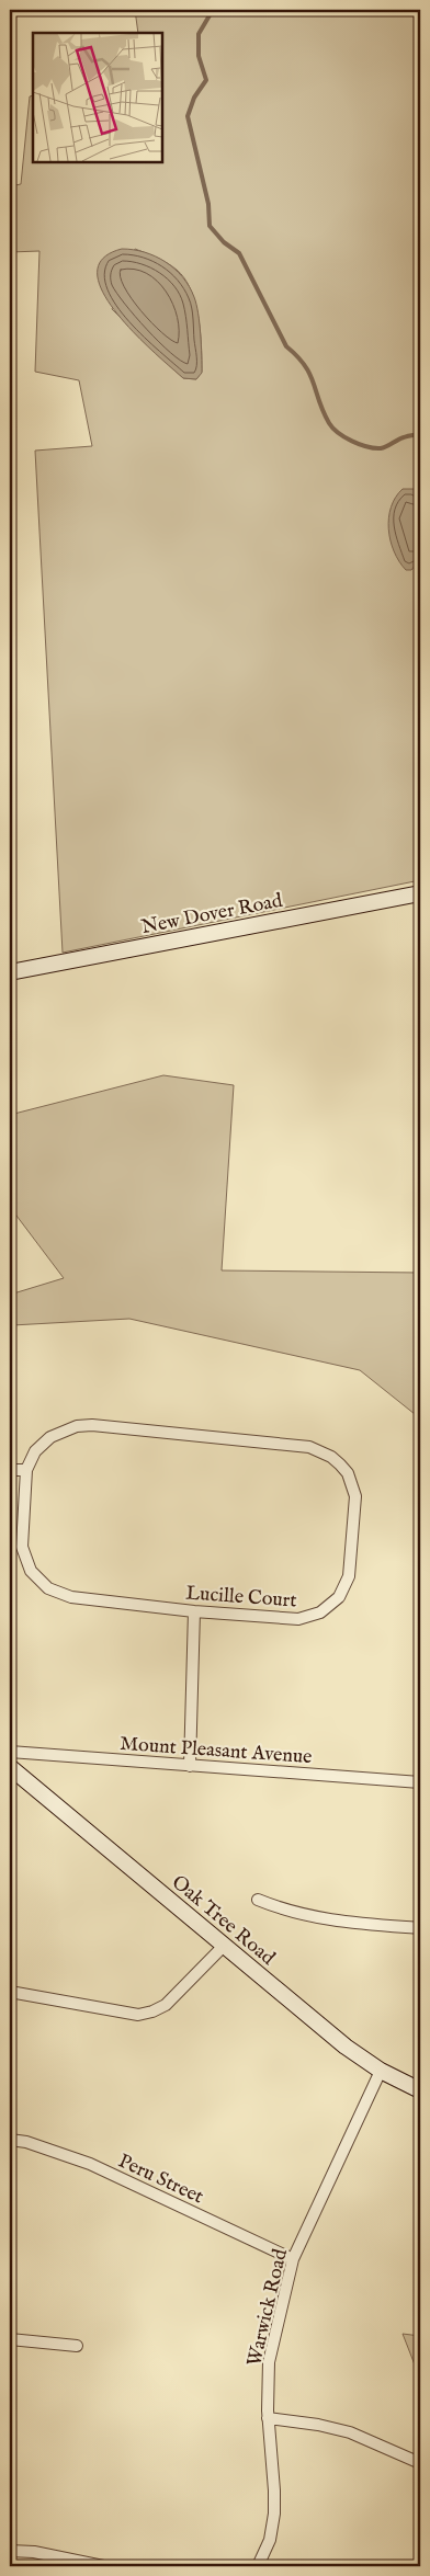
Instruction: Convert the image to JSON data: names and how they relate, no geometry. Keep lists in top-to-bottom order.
{
  "streets": {
    "main road": ["New Dover Road", "Oak Tree Road"],
    "street": [
      "Lucille Court",
      "Mount Pleasant Avenue",
      "Peru Street",
      "Warwick Road"
    ]
  },
  "crossings": [
    ["Oak Tree Road", "Warwick Road"],
    ["Peru Street", "Warwick Road"]
  ]
}
